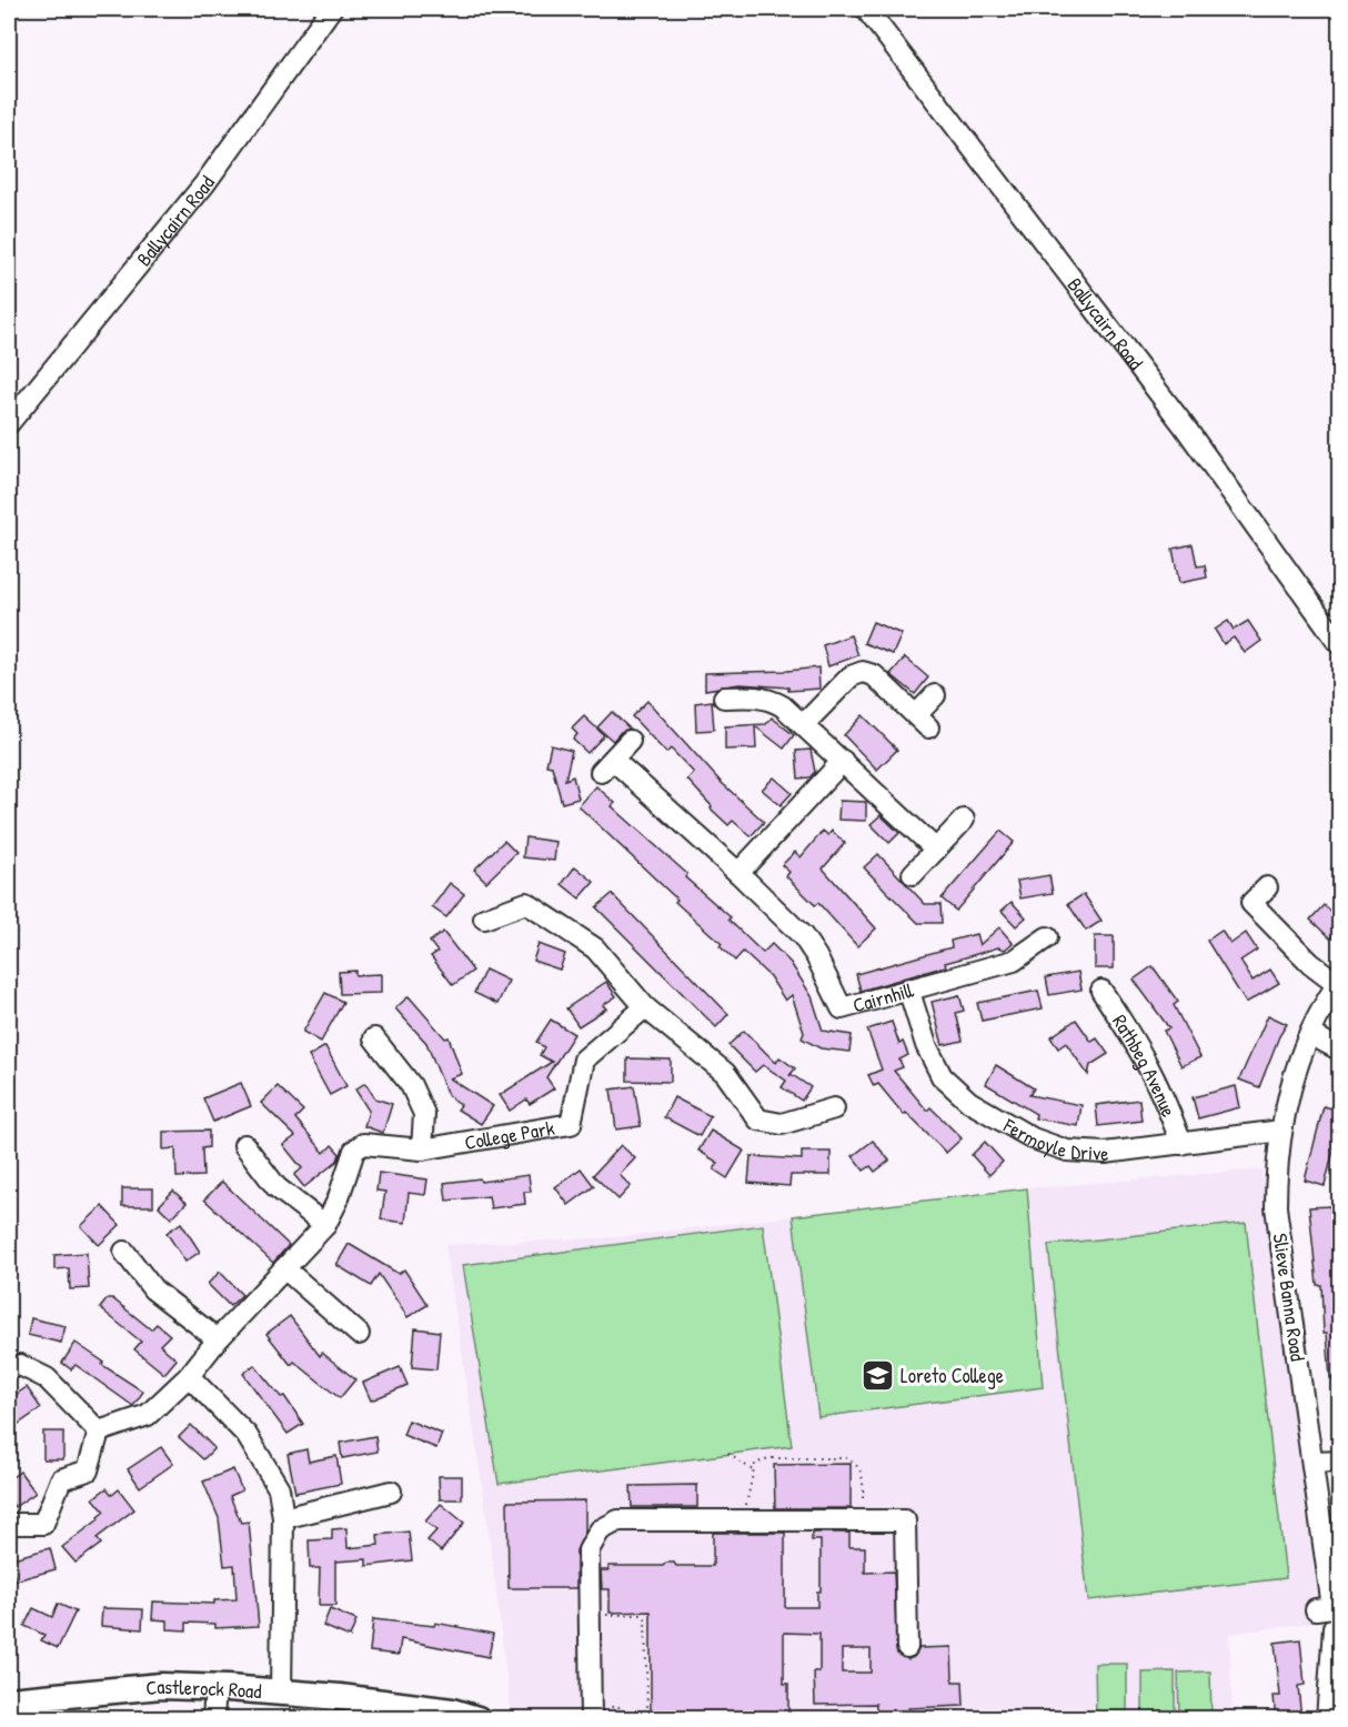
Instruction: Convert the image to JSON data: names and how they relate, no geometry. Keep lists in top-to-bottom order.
{
  "streets": {
    "main road": ["Castlerock Road"],
    "street": [
      "Ballycairn Road",
      "Cairnhill",
      "Rathbeg Avenue",
      "College Park",
      "Fermoyle Drive",
      "Slieve Banna Road"
    ]
  },
  "crossings": [
    ["Cairnhill", "Fermoyle Drive"],
    ["Rathbeg Avenue", "Fermoyle Drive"],
    ["Fermoyle Drive", "Slieve Banna Road"]
  ],
  "places": {
    "school or university": ["Loreto College"]
  }
}
